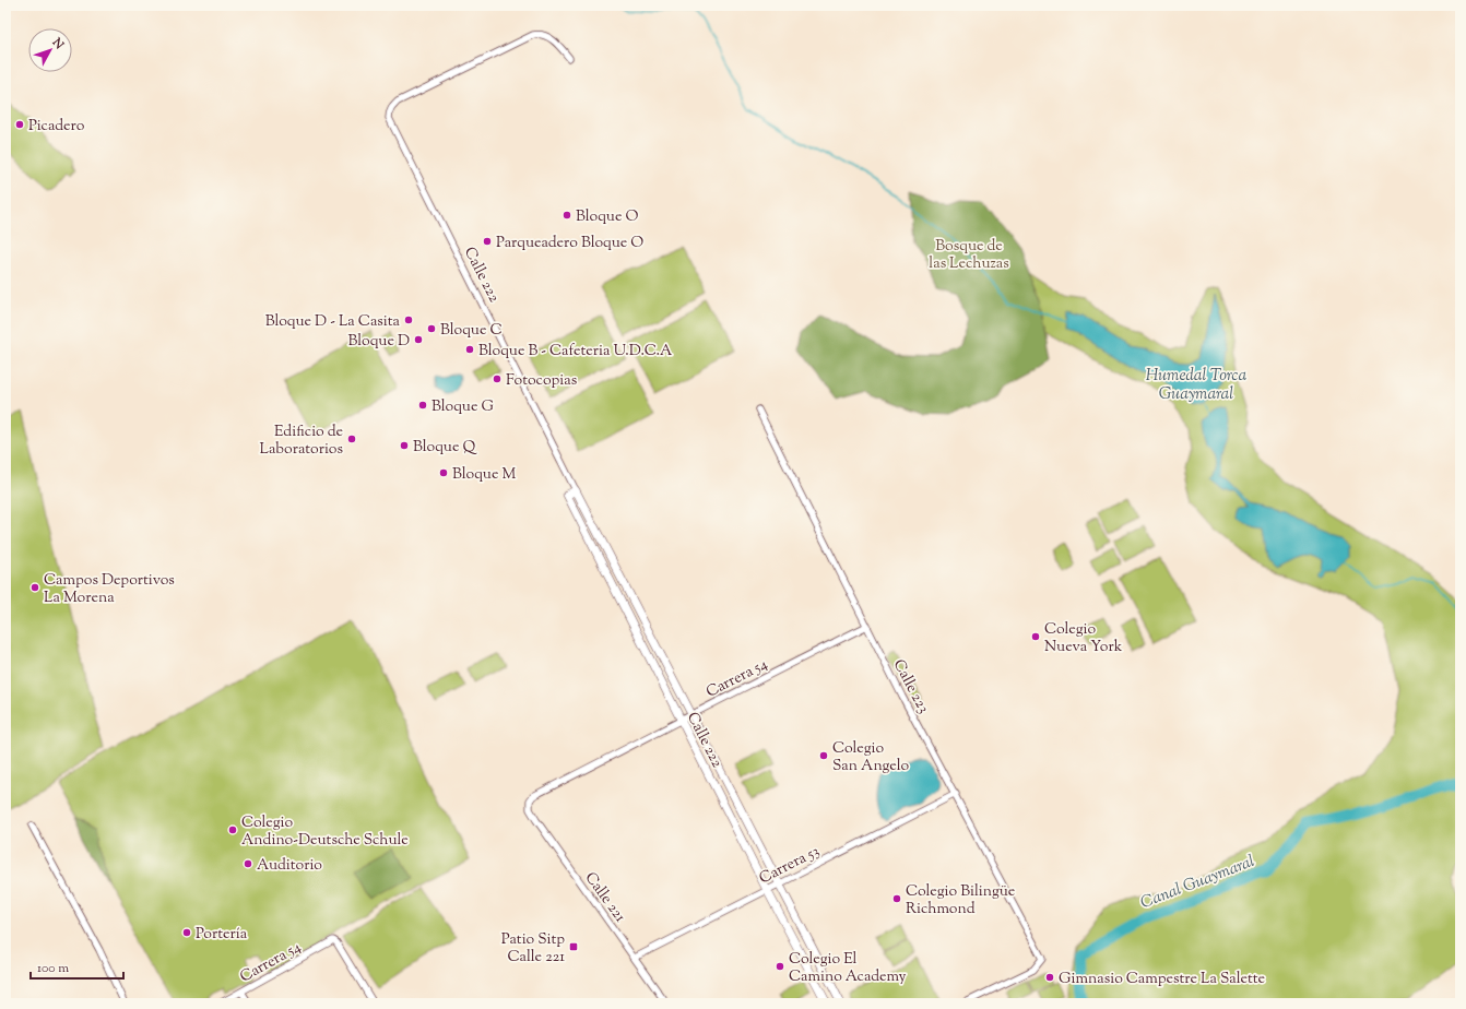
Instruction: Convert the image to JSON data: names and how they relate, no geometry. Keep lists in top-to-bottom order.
{
  "streets": {
    "street": [
      "Calle 222",
      "Carrera 54",
      "Calle 223",
      "Carrera 53",
      "Calle 221"
    ]
  },
  "crossings": [
    ["Calle 222", "Carrera 54"],
    ["Calle 222", "Carrera 53"],
    ["Carrera 54", "Calle 223"],
    ["Carrera 54", "Calle 221"],
    ["Calle 223", "Carrera 53"],
    ["Carrera 53", "Calle 221"]
  ],
  "water": ["Humedal Torca Guaymaral", "Canal Guaymaral"],
  "parks": ["Bosque de las Lechuzas"],
  "places": {
    "other": [
      "Picadero",
      "Bloque O",
      "Parqueadero Bloque O",
      "Bloque D - La Casita",
      "Bloque C",
      "Bloque D",
      "Bloque B - Cafeteria U.D.C.A",
      "Fotocopias",
      "Bloque G",
      "Edificio de Laboratorios",
      "Bloque Q",
      "Bloque M",
      "Campos Deportivos La Morena",
      "Colegio Nueva York",
      "Colegio San Angelo",
      "Colegio Andino-Deutsche Schule",
      "Auditorio",
      "Colegio Bilingüe Richmond",
      "Portería",
      "Colegio El Camino Academy",
      "Gimnasio Campestre La Salette"
    ],
    "transit": ["Patio Sitp Calle 221"]
  },
  "scale_bar": "100 m",
  "north": "top right"
}
